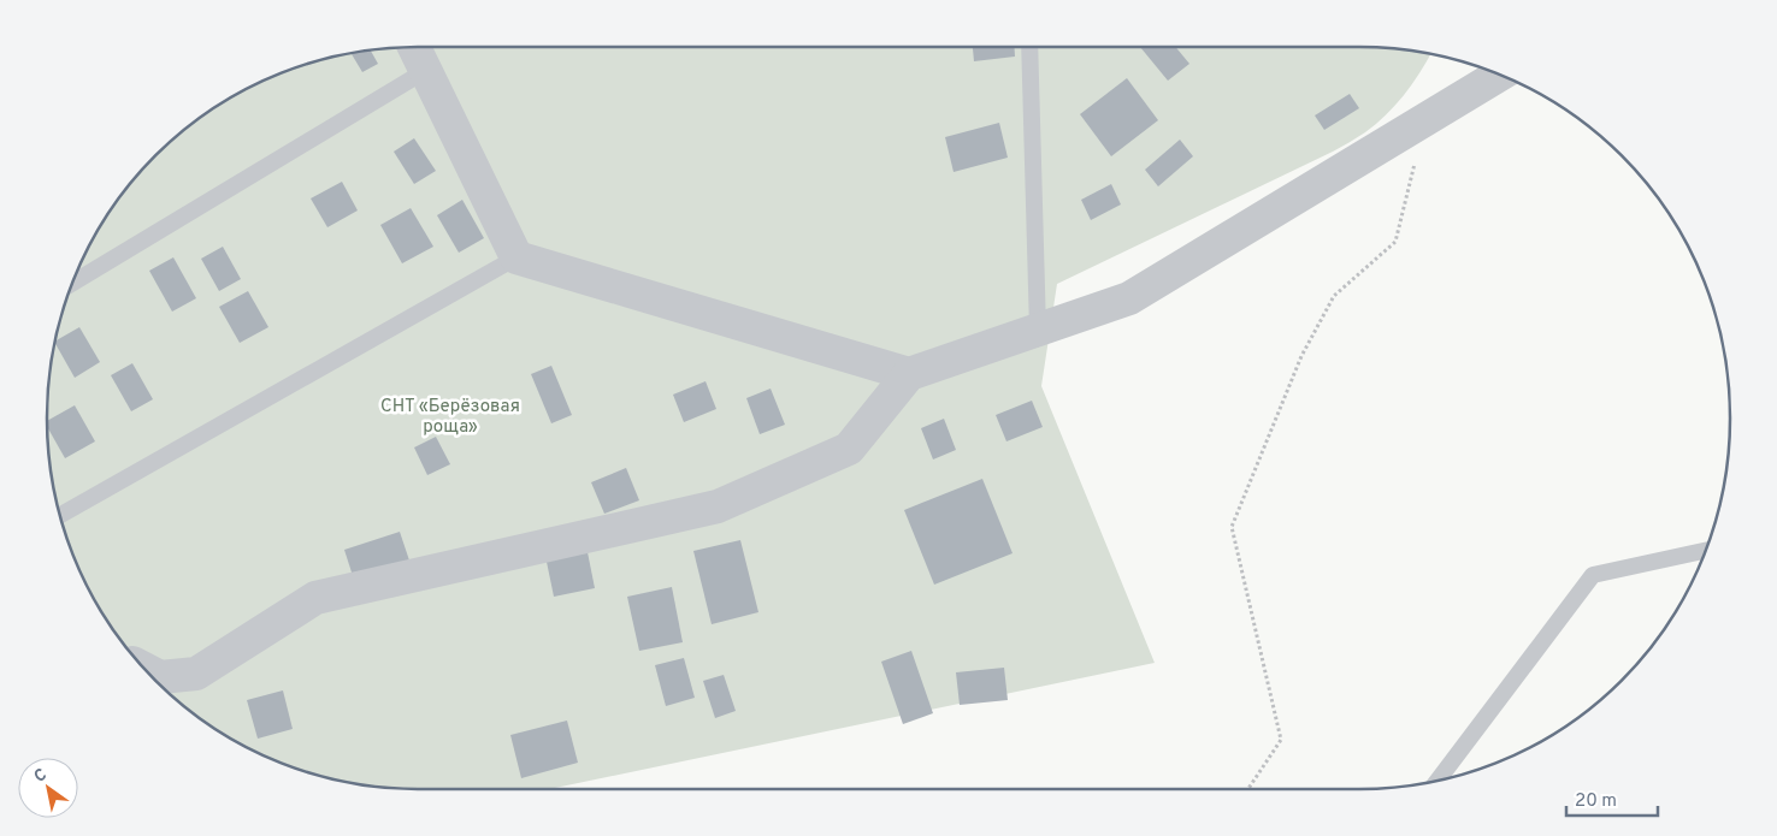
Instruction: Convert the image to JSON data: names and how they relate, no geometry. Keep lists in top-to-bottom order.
{
  "parks": ["СНТ «Берёзовая роща»"],
  "scale_bar": "20 m",
  "north": "top left"
}
